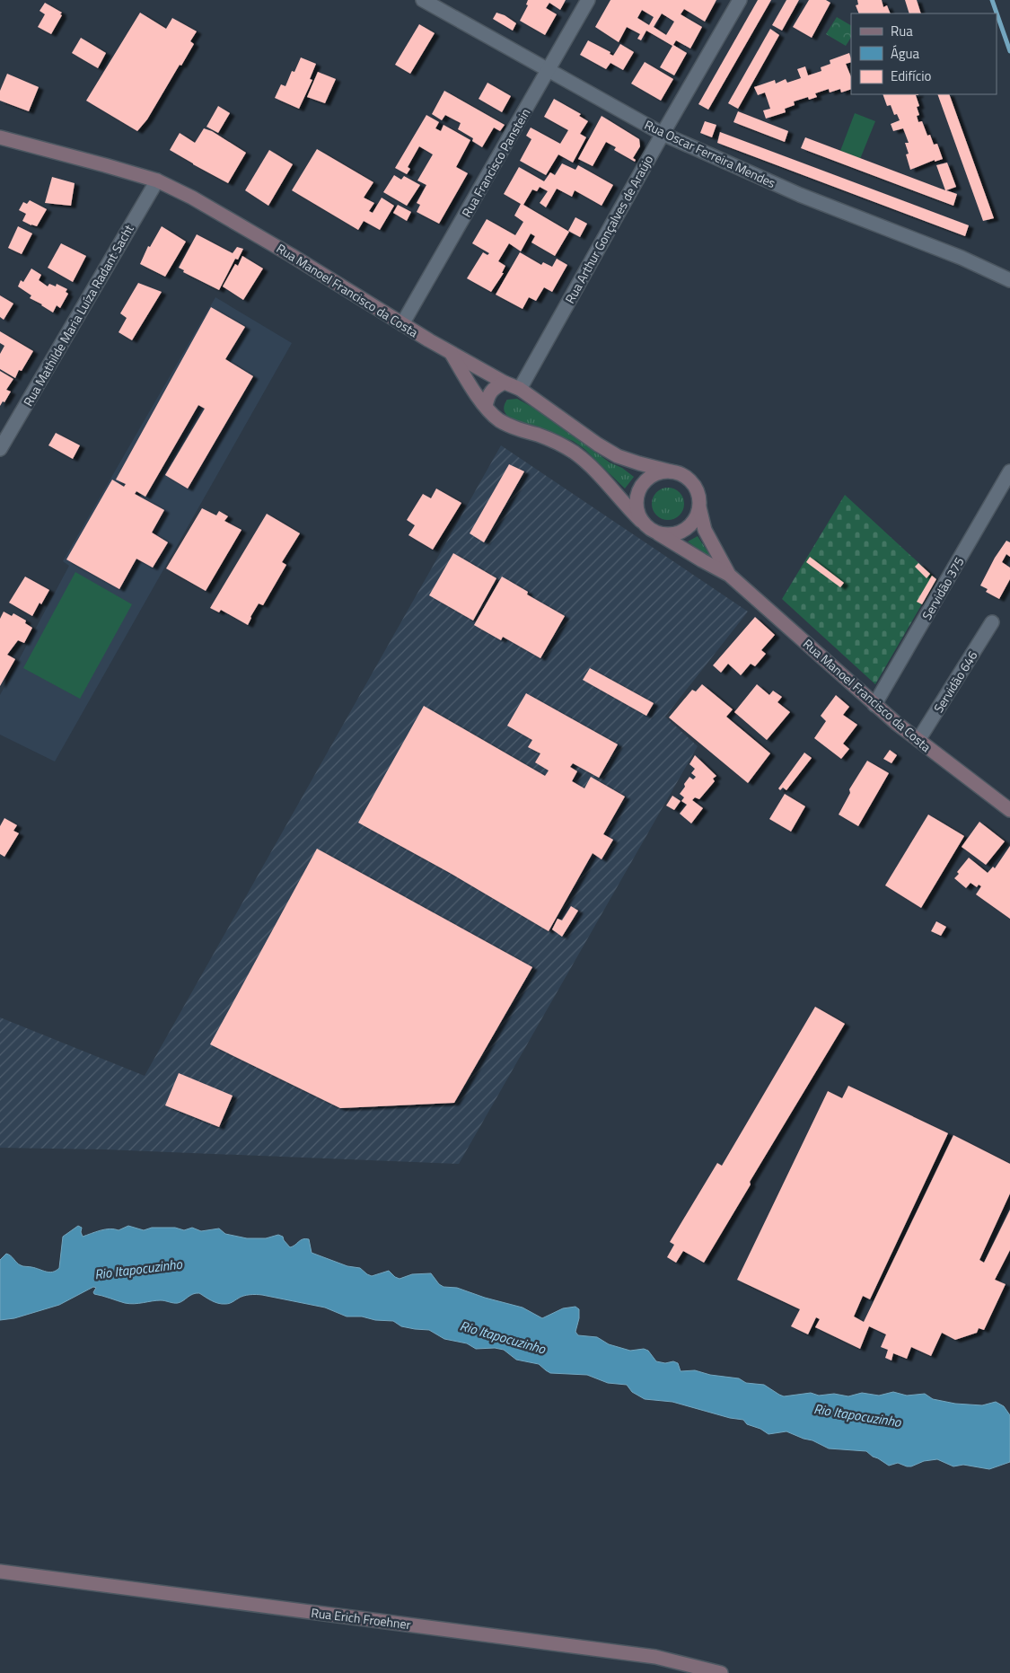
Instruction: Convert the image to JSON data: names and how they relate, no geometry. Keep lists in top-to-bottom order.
{
  "streets": {
    "main road": ["Rua Manoel Francisco da Costa", "Rua Erich Froehner"],
    "street": [
      "Rua Oscar Ferreira Mendes",
      "Rua Francisco Panstein",
      "Rua Arthur Gonçalves de Araújo",
      "Rua Mathilde Maria Luíza Radant Sacht",
      "Servidão 375",
      "Servidão 646"
    ]
  },
  "crossings": [
    ["Rua Oscar Ferreira Mendes", "Rua Francisco Panstein"],
    ["Rua Oscar Ferreira Mendes", "Rua Arthur Gonçalves de Araújo"],
    ["Rua Francisco Panstein", "Rua Manoel Francisco da Costa"],
    ["Rua Manoel Francisco da Costa", "Rua Mathilde Maria Luíza Radant Sacht"],
    ["Rua Manoel Francisco da Costa", "Servidão 375"],
    ["Rua Manoel Francisco da Costa", "Servidão 646"]
  ],
  "water": ["Rio Itapocuzinho"],
  "legend": ["Rua", "Água", "Edifício"]
}
